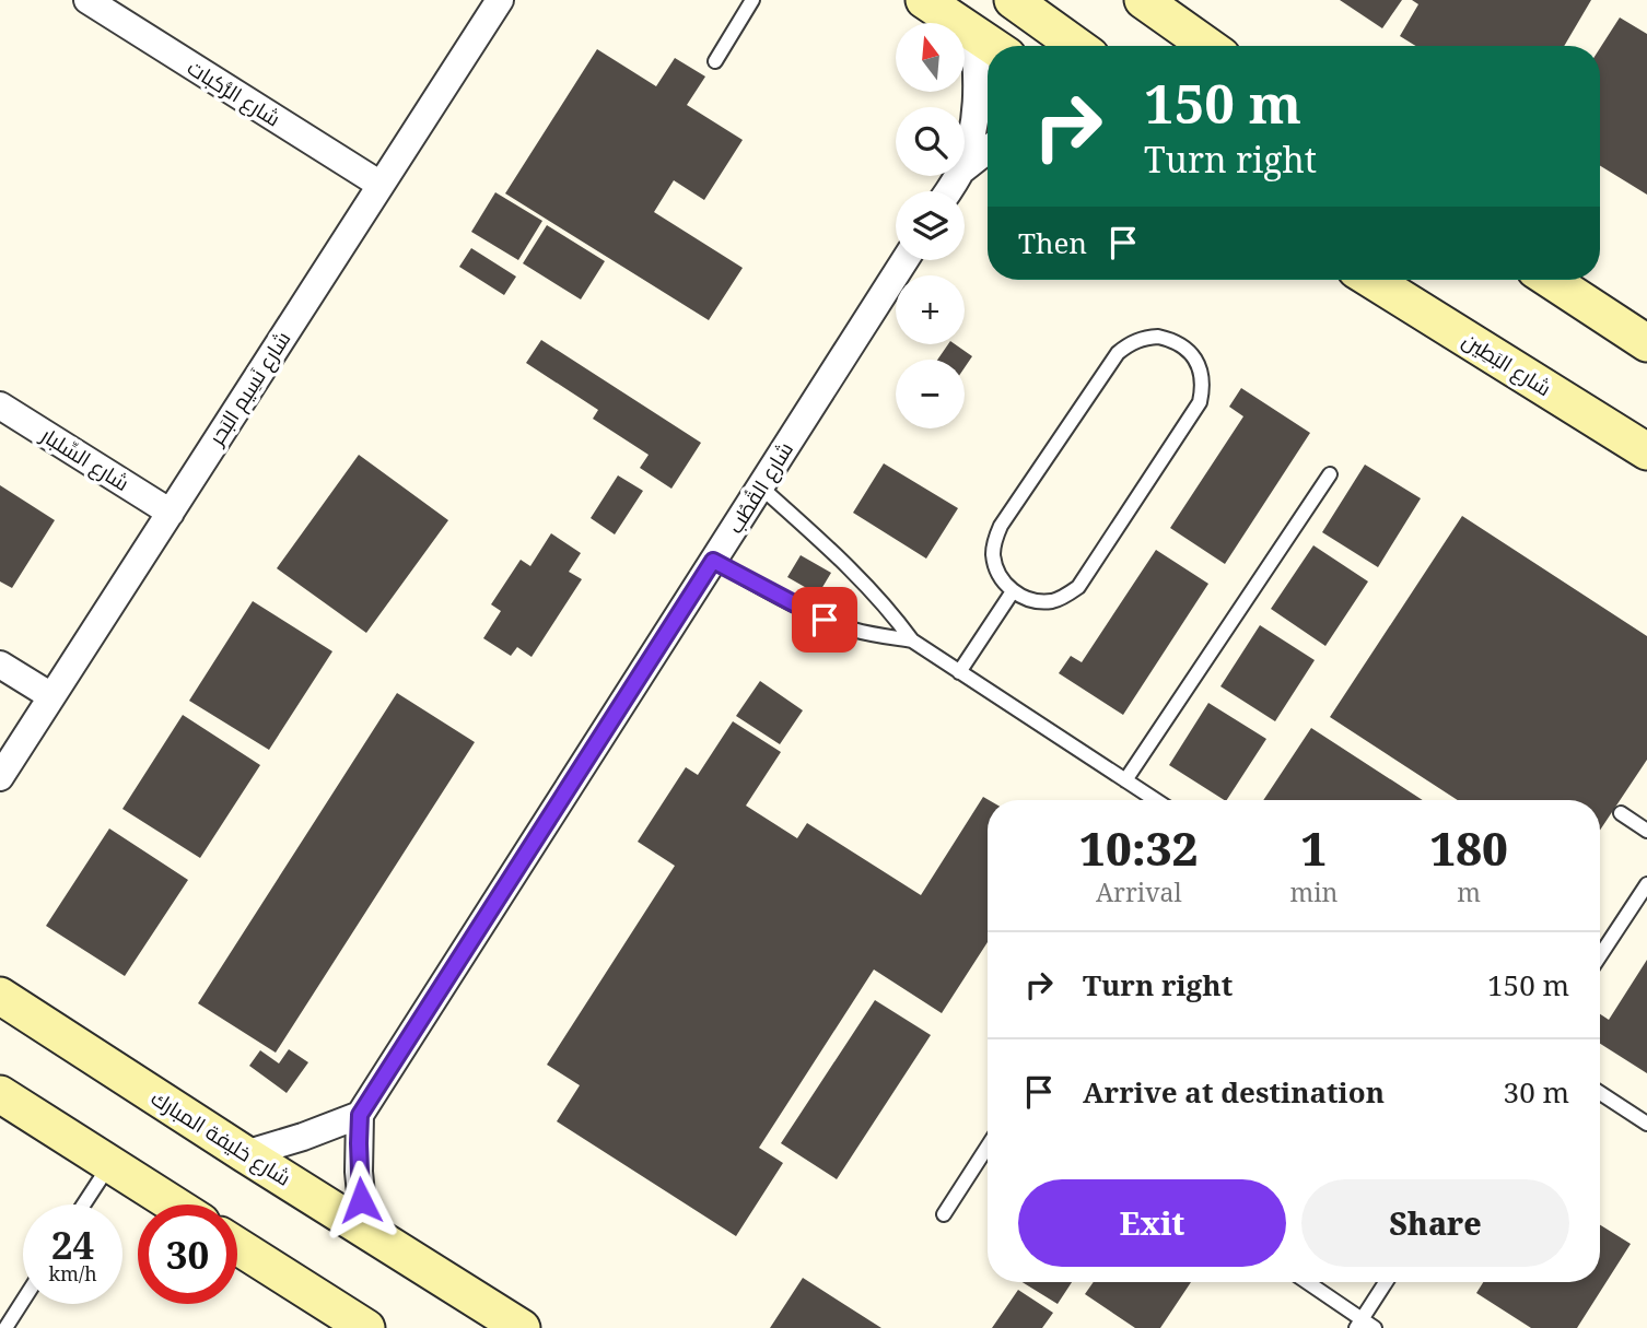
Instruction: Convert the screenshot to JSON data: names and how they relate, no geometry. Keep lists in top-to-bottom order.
{
  "streets": {
    "main road": ["شارع البَطِين", "شارع خليفة المبارك"],
    "street": [
      "شارع الرُّكبات",
      "شارع نَسِيم البَحر",
      "شارع السِّلبار",
      "شارع القُطُب"
    ]
  },
  "crossings": [
    ["شارع الرُّكبات", "شارع نَسِيم البَحر"],
    ["شارع نَسِيم البَحر", "شارع السِّلبار"]
  ],
  "north": "top",
  "page": {
    "map_buttons": ["+", "−"],
    "turn": ["150 m", "Turn right"],
    "then": "Then",
    "eta": [
      "10:32",
      "Arrival",
      "1",
      "min",
      "180",
      "m"
    ],
    "list": [
      {
        "name": "Turn right",
        "value": "150 m"
      },
      {
        "name": "Arrive at destination",
        "value": "30 m"
      }
    ],
    "buttons": ["Exit", "Share"],
    "speed": "24 km/h",
    "limit": "30"
  }
}
